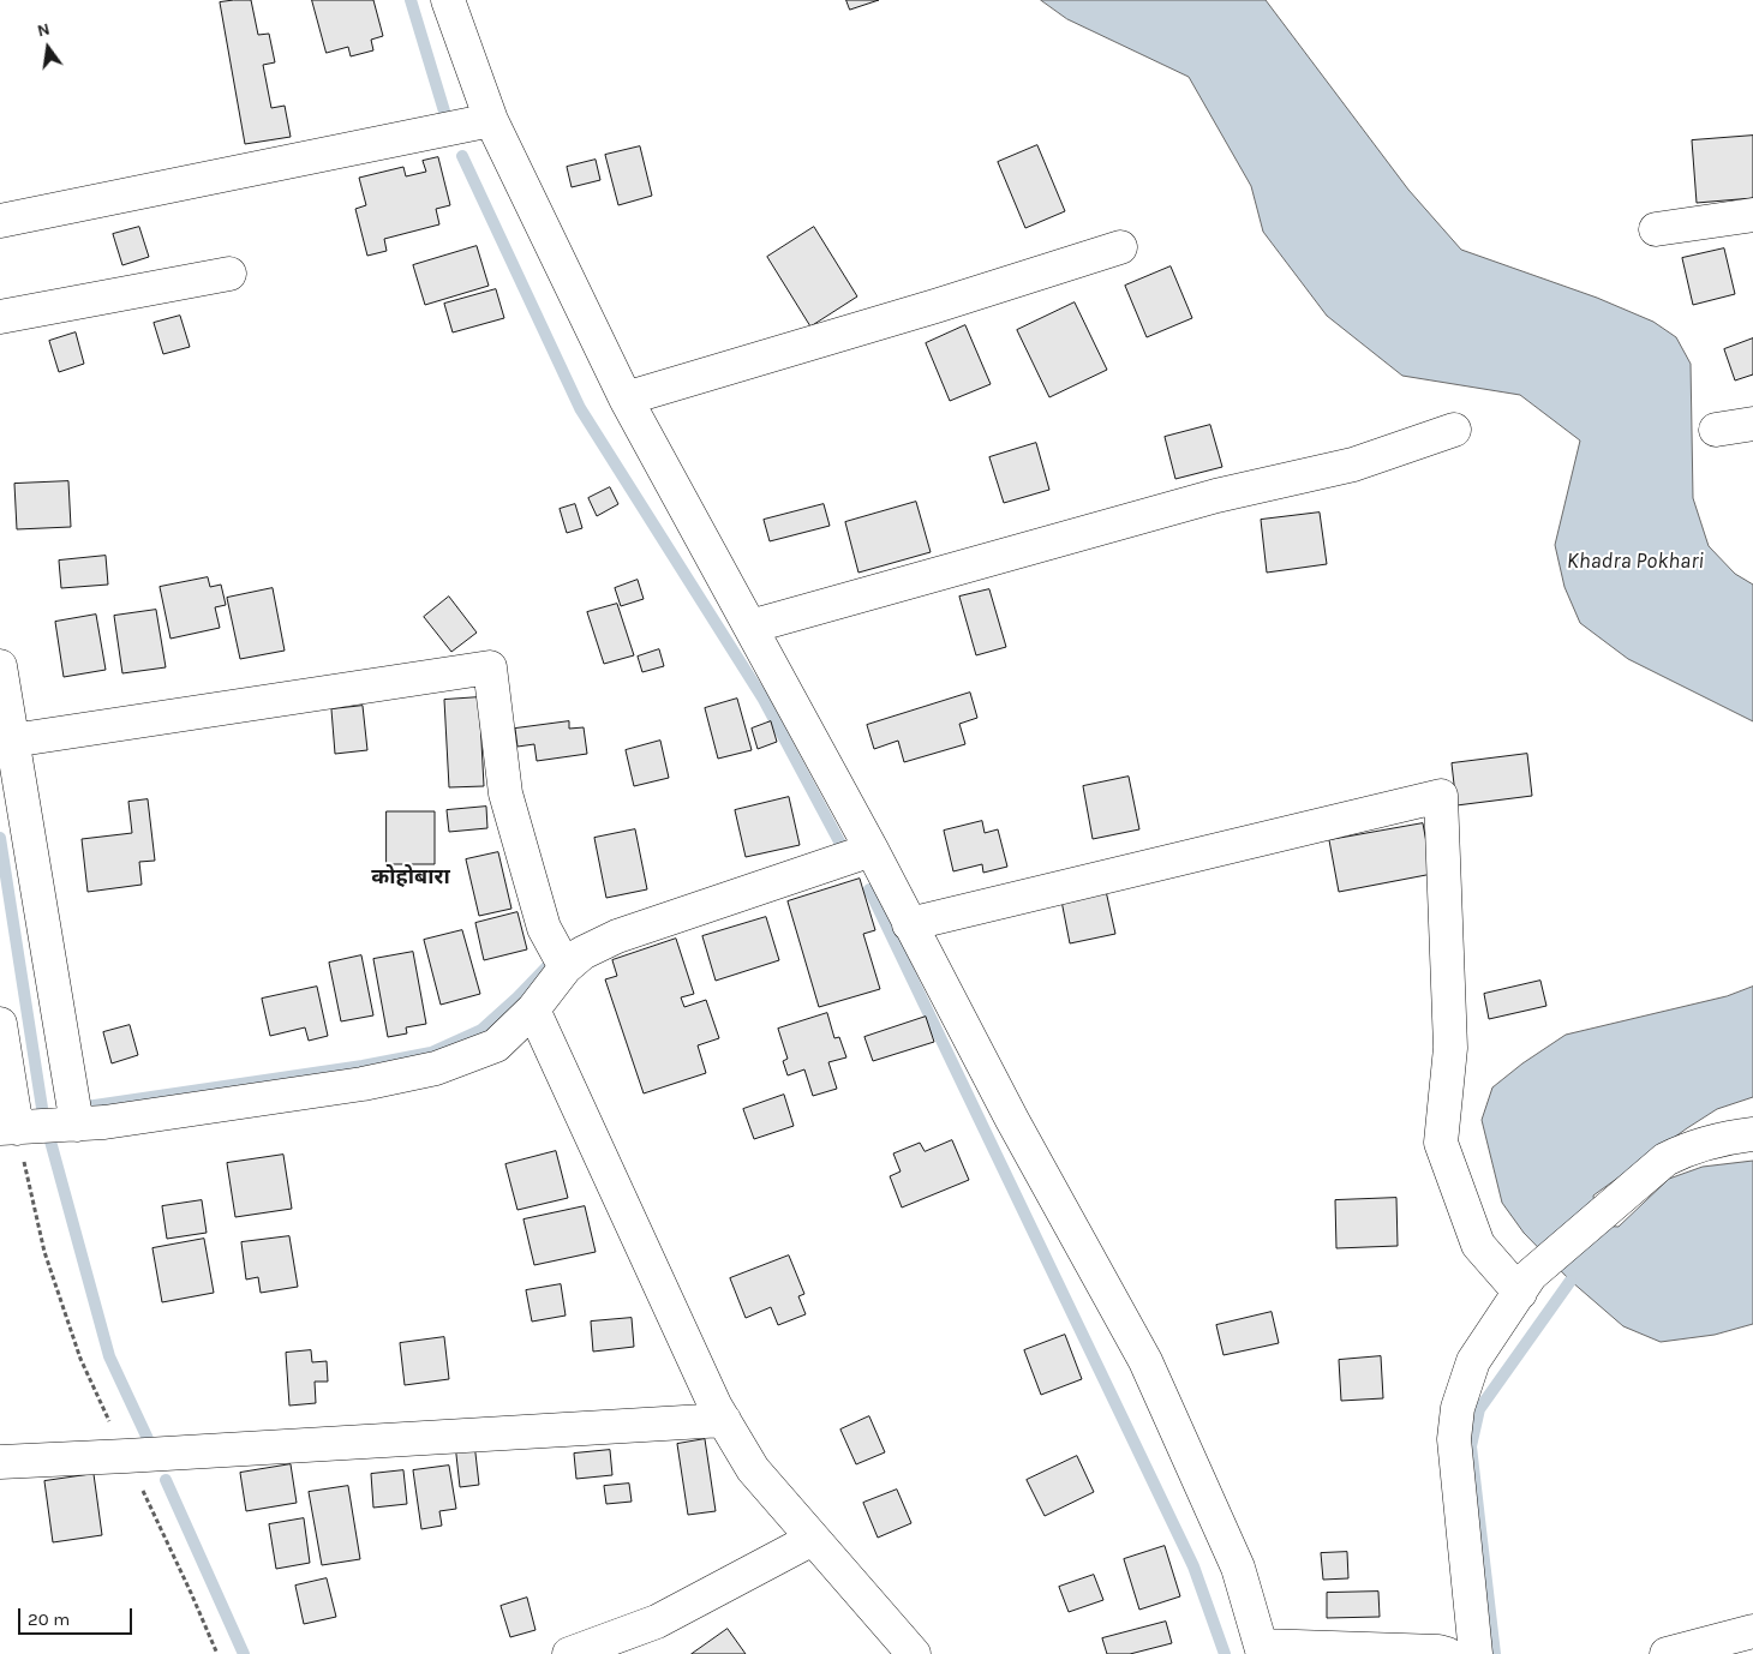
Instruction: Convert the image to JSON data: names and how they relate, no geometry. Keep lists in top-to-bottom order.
{
  "districts": ["कोहोबारा"],
  "water": ["Khadra Pokhari"],
  "scale_bar": "20 m",
  "north": "top"
}
